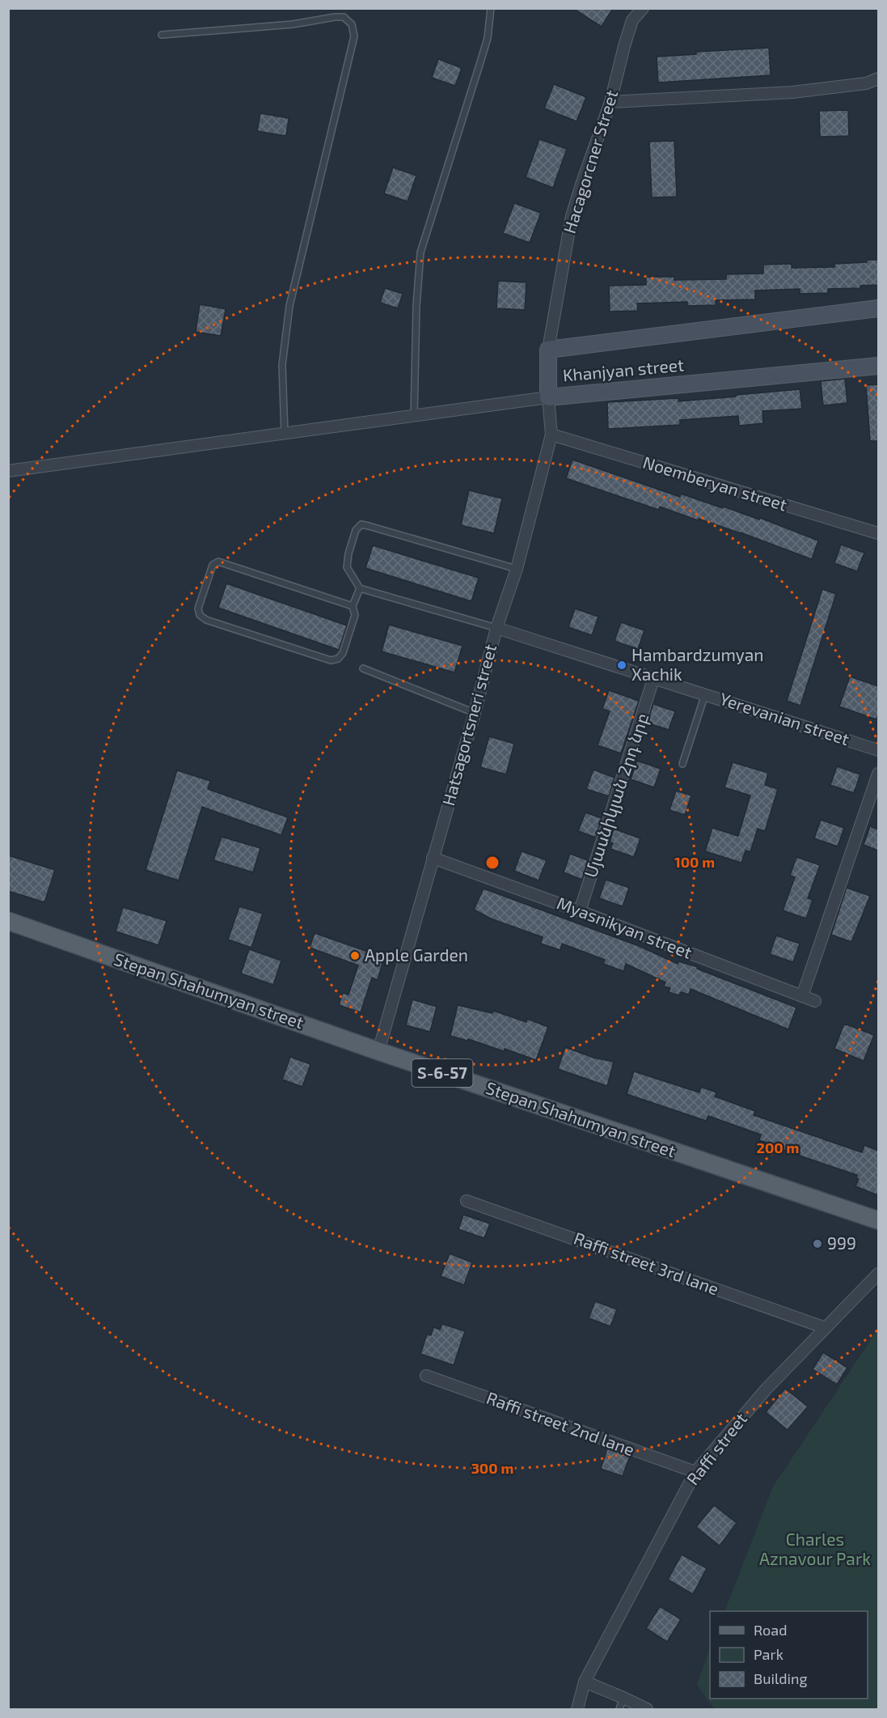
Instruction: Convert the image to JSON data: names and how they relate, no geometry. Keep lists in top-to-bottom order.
{
  "streets": {
    "main road": ["Stepan Shahumyan street", "Տ-6-57"],
    "street": [
      "Hacagorcner Street",
      "Khanjyan street",
      "Noemberyan street",
      "Yerevanian street",
      "Hatsagortsneri street",
      "Մյասնիկյան 2րդ նրբ",
      "Myasnikyan street",
      "Raffi street 3rd lane",
      "Raffi street 2nd lane",
      "Raffi street"
    ]
  },
  "crossings": [
    ["Hacagorcner Street", "Khanjyan street"],
    ["Khanjyan street", "Hatsagortsneri street"],
    ["Noemberyan street", "Hatsagortsneri street"],
    ["Yerevanian street", "Hatsagortsneri street"],
    ["Yerevanian street", "Մյասնիկյան 2րդ նրբ"],
    ["Hatsagortsneri street", "Myasnikyan street"],
    ["Hatsagortsneri street", "Stepan Shahumyan street"],
    ["Մյասնիկյան 2րդ նրբ", "Myasnikyan street"],
    ["Raffi street 3rd lane", "Raffi street"],
    ["Raffi street 2nd lane", "Raffi street"]
  ],
  "parks": ["Charles Aznavour Park"],
  "places": ["Hambardzumyan Xachik", "Apple Garden", "999"],
  "legend": ["Road", "Park", "Building"],
  "rings": ["100 m", "200 m", "300 m"]
}
